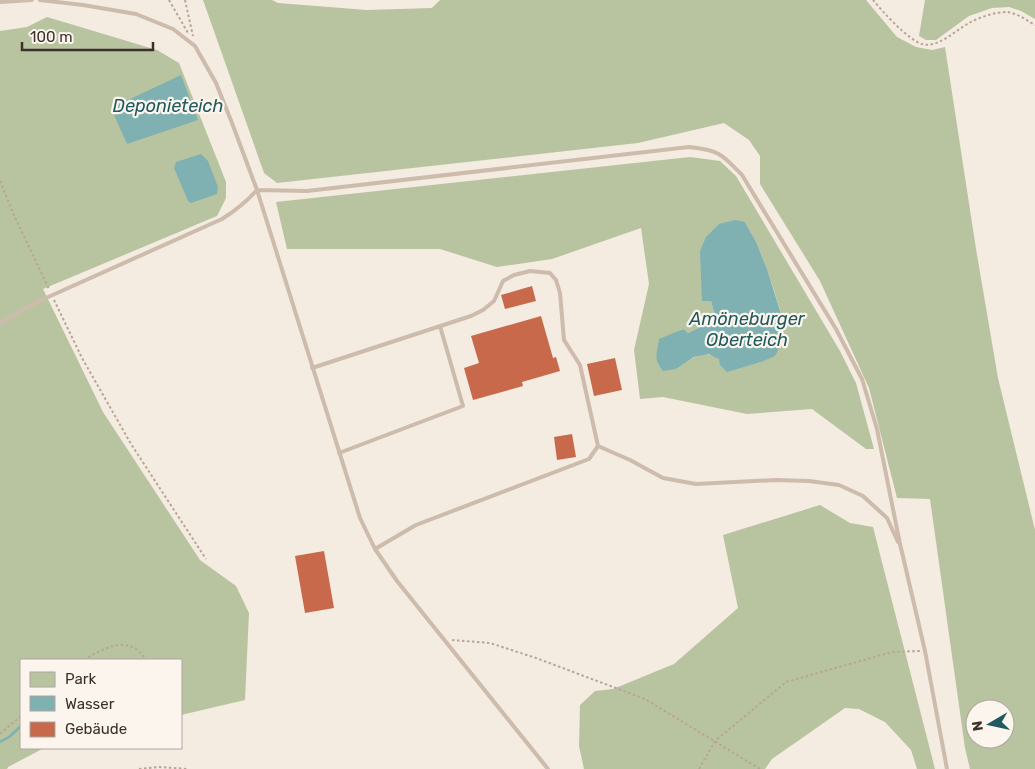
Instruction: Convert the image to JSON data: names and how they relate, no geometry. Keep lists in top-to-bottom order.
{
  "water": ["Deponieteich", "Amöneburger Oberteich"],
  "legend": ["Park", "Wasser", "Gebäude"],
  "scale_bar": "100 m",
  "north": "left"
}
